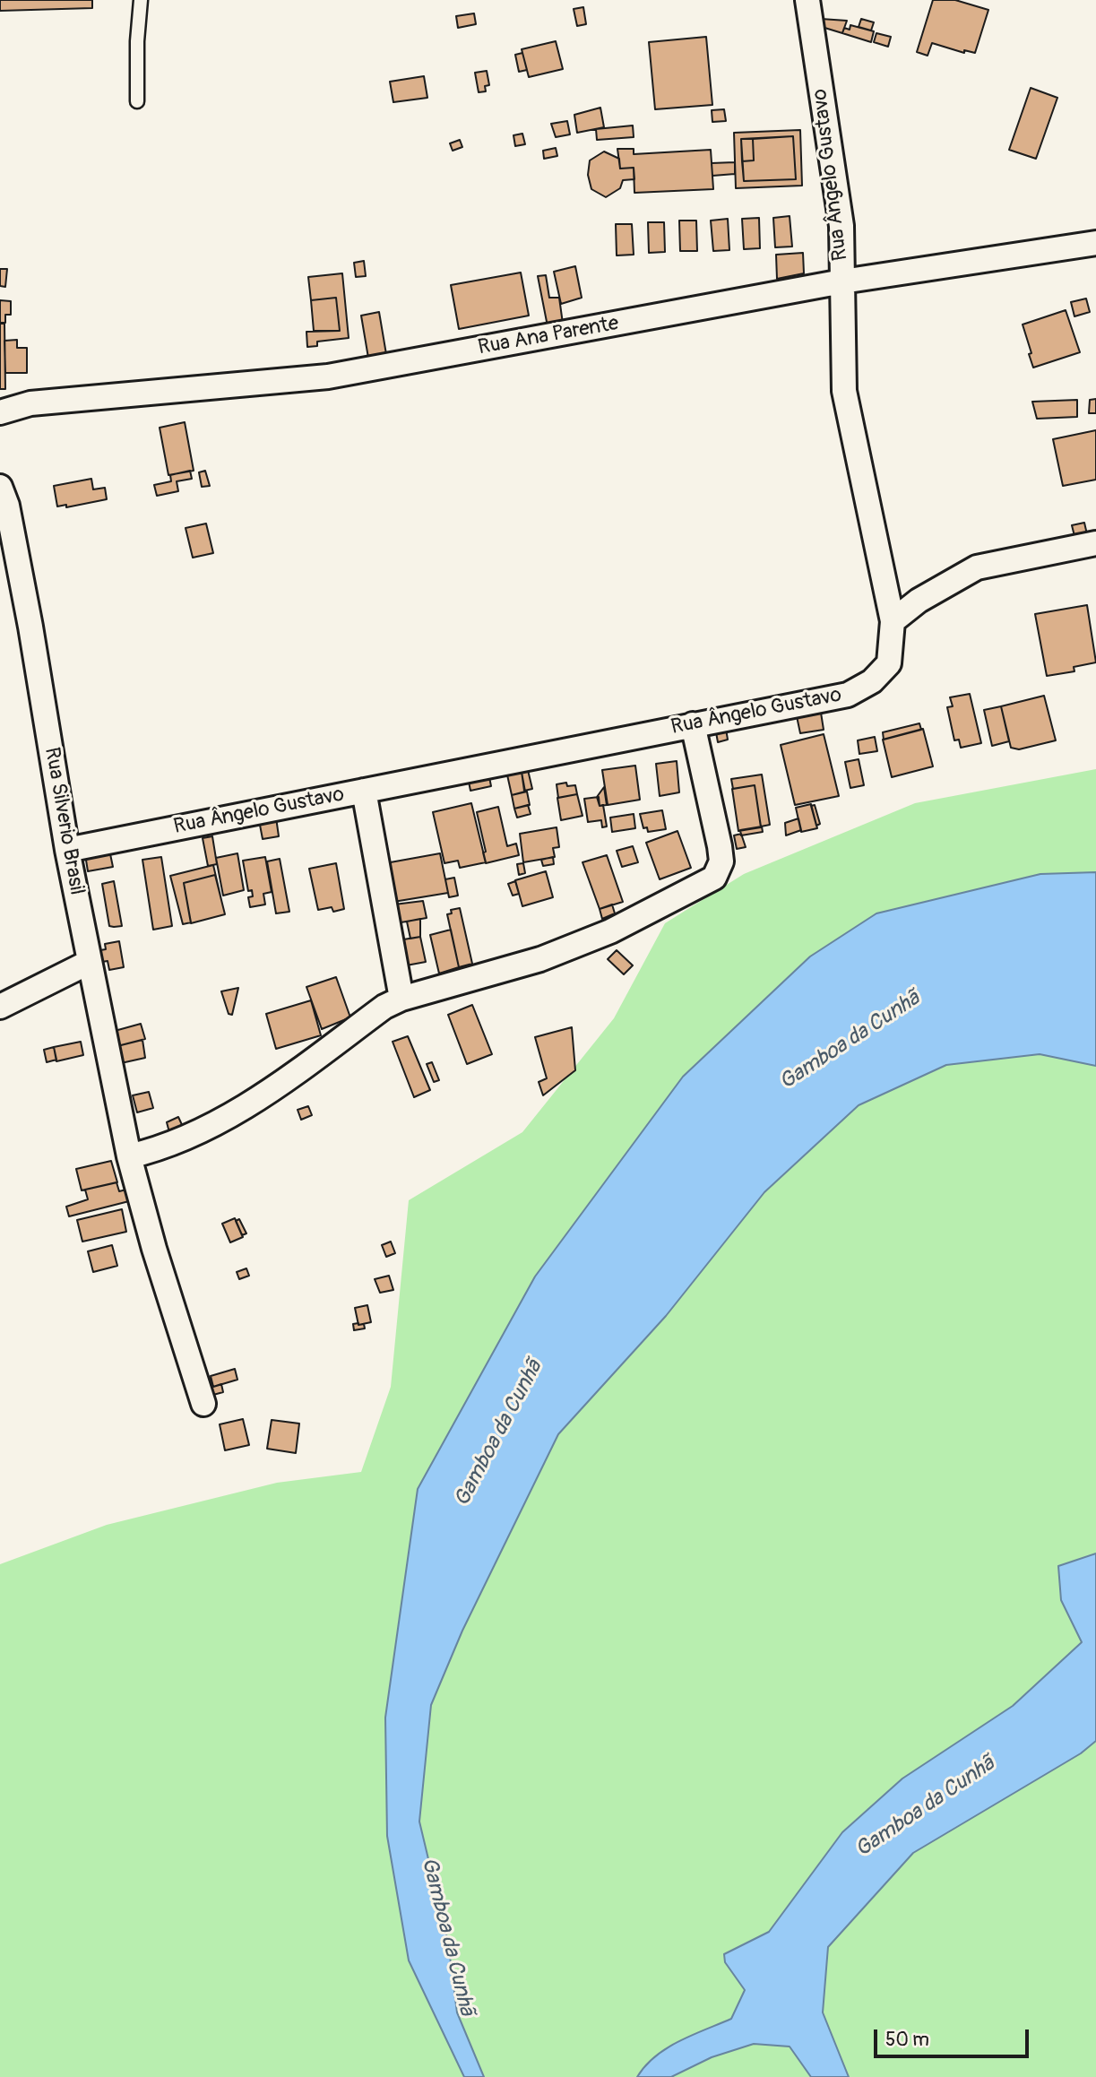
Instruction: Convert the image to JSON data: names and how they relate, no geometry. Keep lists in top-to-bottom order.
{
  "streets": {
    "street": ["Rua Ângelo Gustavo", "Rua Ana Parente", "Rua Silverio Brasil"]
  },
  "crossings": [
    ["Rua Ângelo Gustavo", "Rua Ana Parente"],
    ["Rua Ângelo Gustavo", "Rua Silverio Brasil"]
  ],
  "water": ["Gamboa da Cunhã"],
  "scale_bar": "50 m"
}
